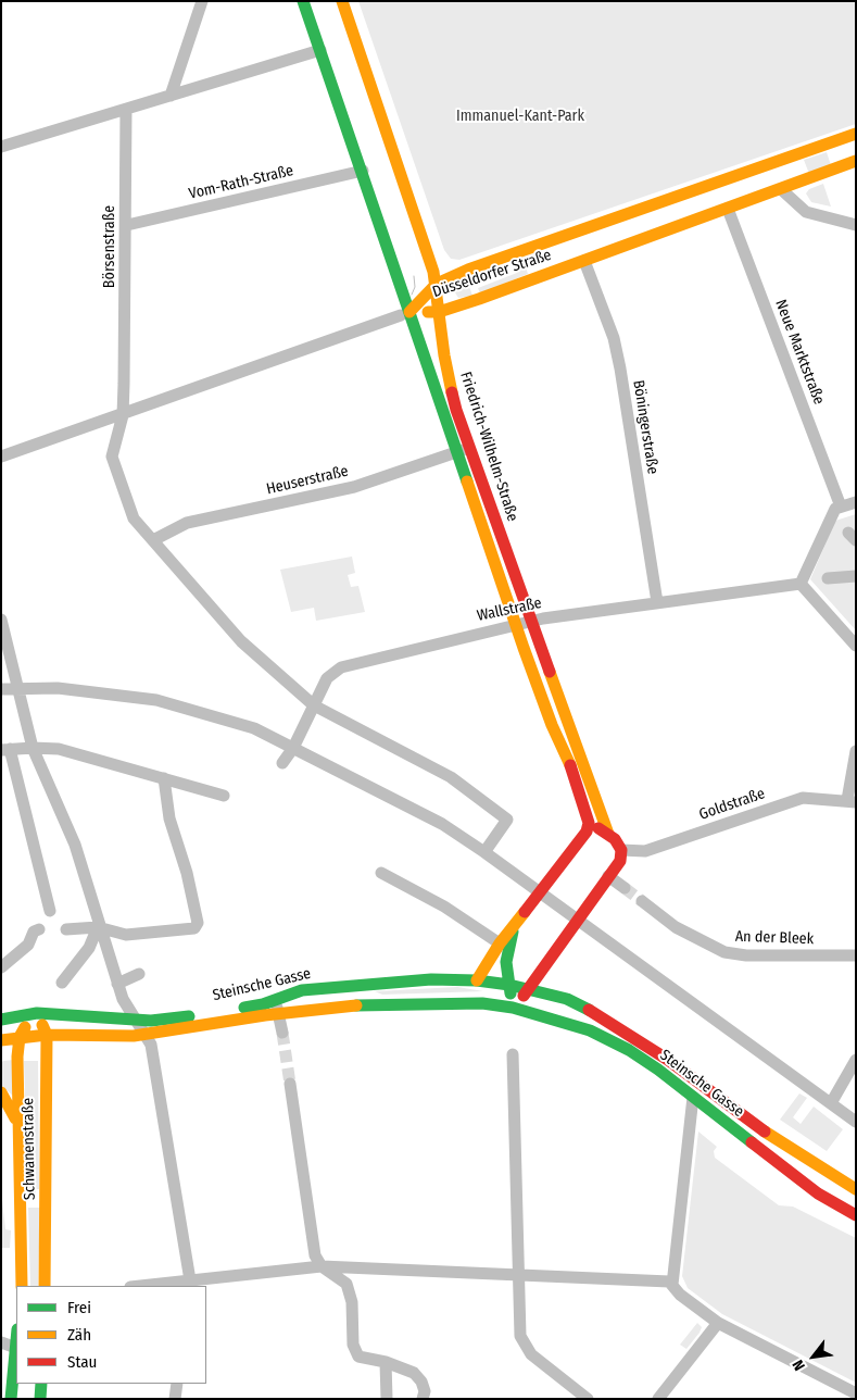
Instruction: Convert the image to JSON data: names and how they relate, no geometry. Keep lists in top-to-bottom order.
{
  "streets": {
    "main road": [
      "Düsseldorfer Straße",
      "Friedrich-Wilhelm-Straße",
      "Steinsche Gasse",
      "Schwanenstraße"
    ],
    "street": [
      "Vom-Rath-Straße",
      "Börsenstraße",
      "Neue Marktstraße",
      "Böningerstraße",
      "Heuserstraße",
      "Wallstraße",
      "Goldstraße",
      "An der Bleek"
    ]
  },
  "crossings": [
    ["Vom-Rath-Straße", "Börsenstraße"],
    ["Vom-Rath-Straße", "Friedrich-Wilhelm-Straße"],
    ["Börsenstraße", "Düsseldorfer Straße"],
    ["Börsenstraße", "Heuserstraße"],
    ["Börsenstraße", "Wallstraße"],
    ["Düsseldorfer Straße", "Neue Marktstraße"],
    ["Düsseldorfer Straße", "Böningerstraße"],
    ["Düsseldorfer Straße", "Friedrich-Wilhelm-Straße"],
    ["Böningerstraße", "Wallstraße"],
    ["Friedrich-Wilhelm-Straße", "Heuserstraße"],
    ["Friedrich-Wilhelm-Straße", "Wallstraße"],
    ["Friedrich-Wilhelm-Straße", "Goldstraße"],
    ["Steinsche Gasse", "Schwanenstraße"]
  ],
  "parks": ["Immanuel-Kant-Park"],
  "legend": ["Frei", "Zäh", "Stau"],
  "north": "bottom left"
}
